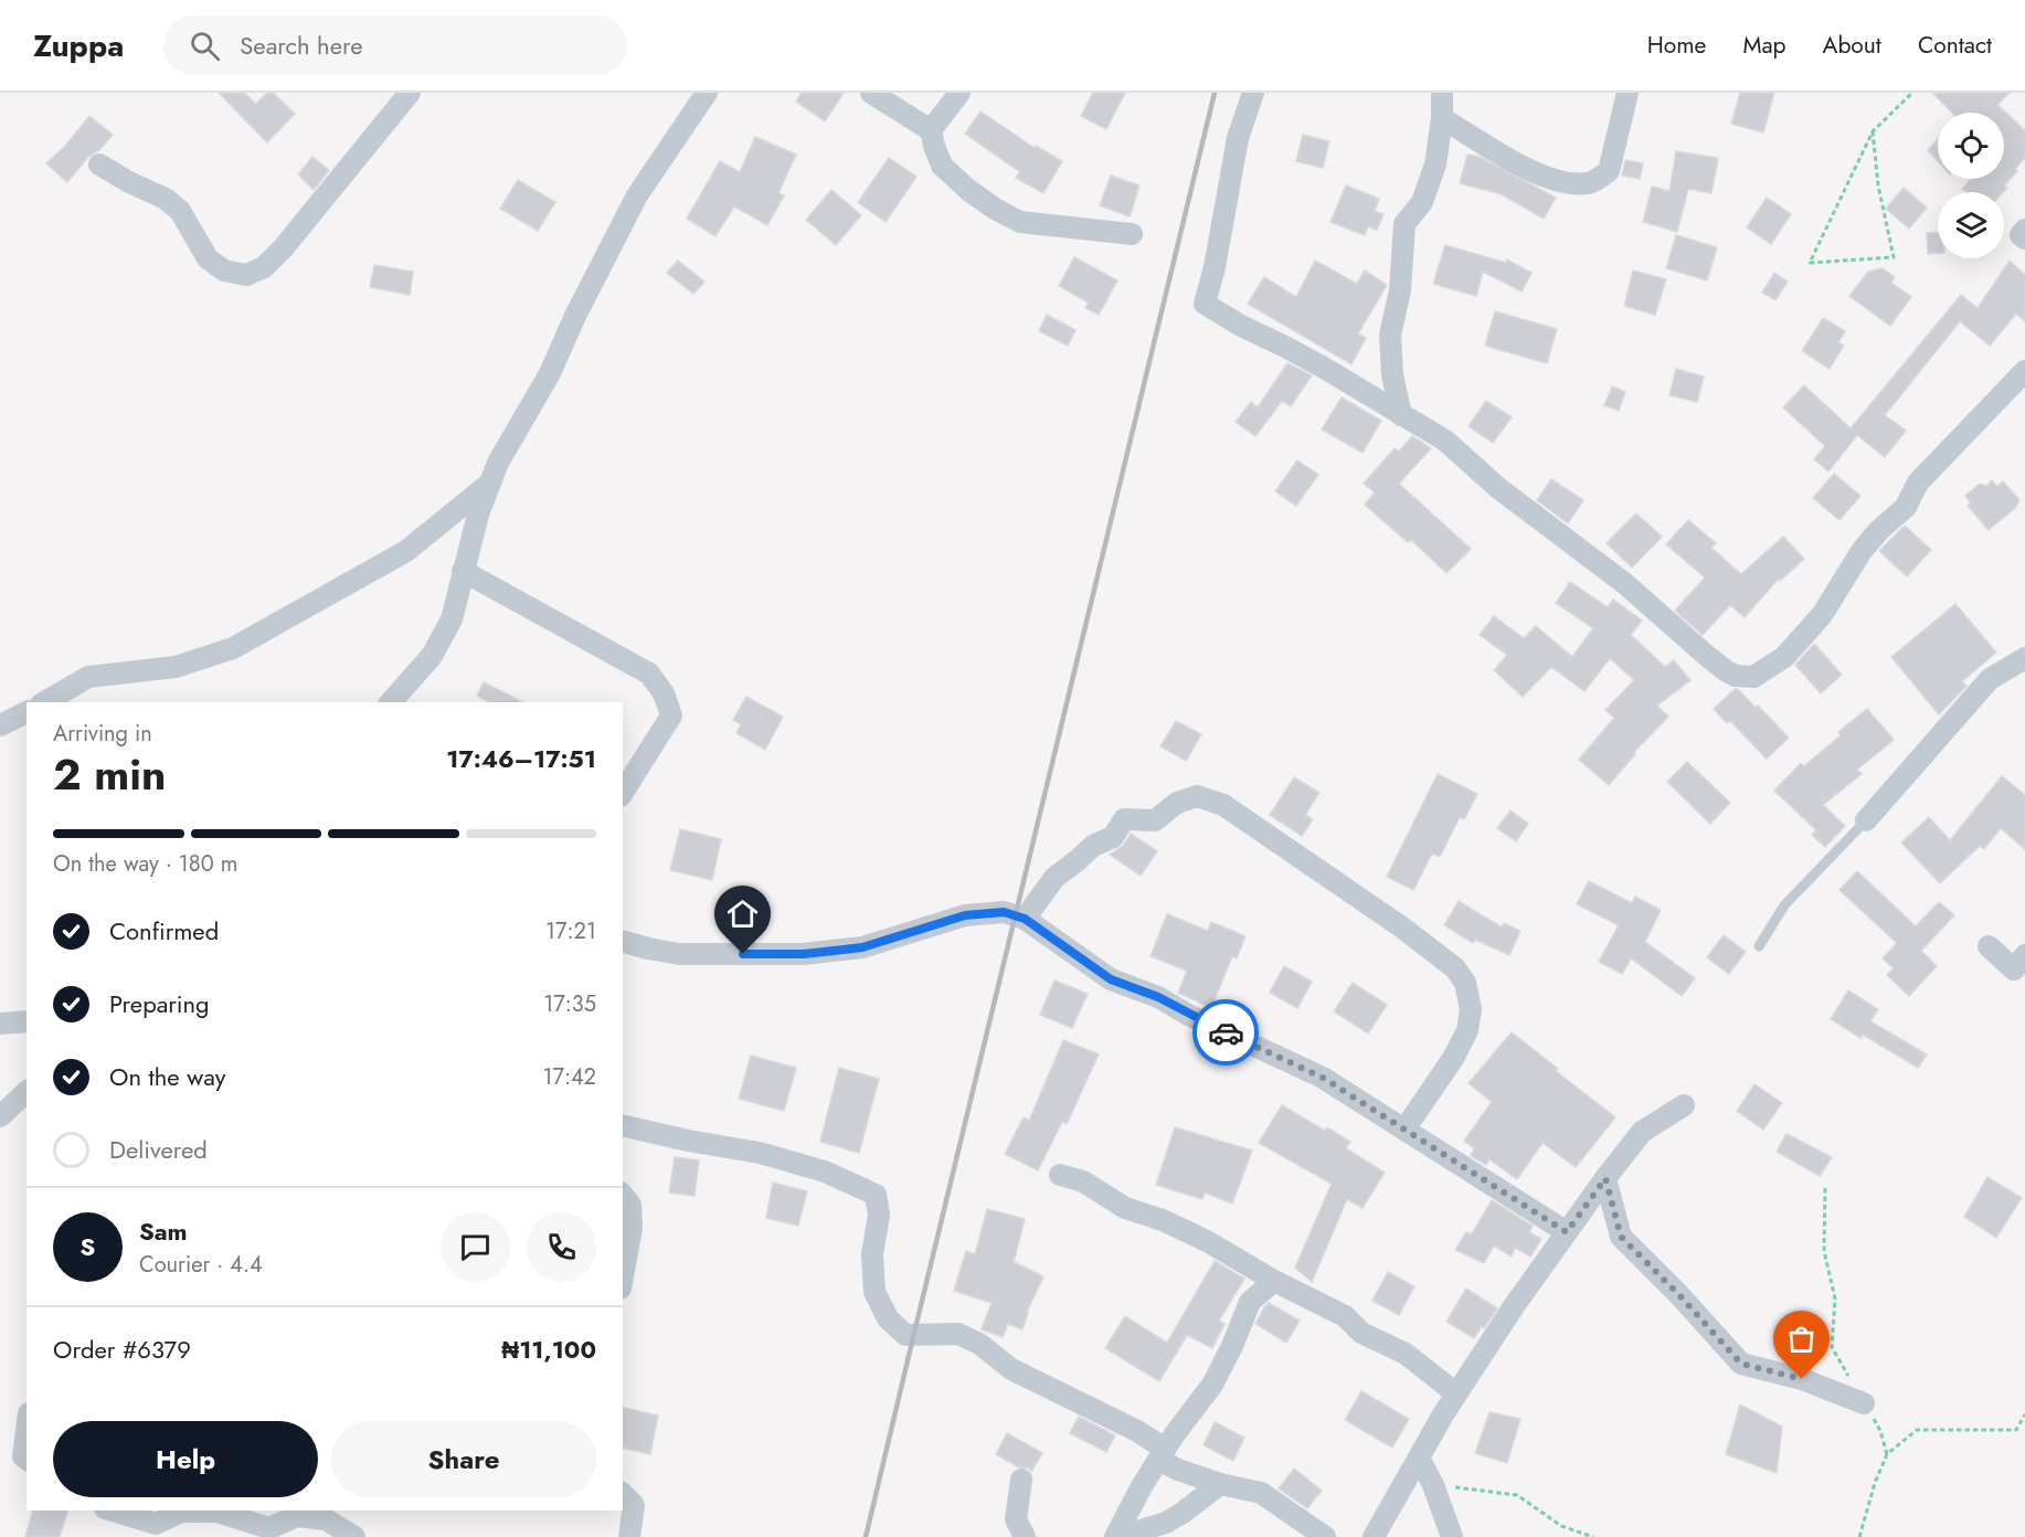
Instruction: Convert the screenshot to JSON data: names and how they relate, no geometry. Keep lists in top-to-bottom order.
{
  "page": {
    "header": "Zuppa",
    "search": "Search here",
    "nav": [
      "Home",
      "Map",
      "About",
      "Contact"
    ],
    "heading": ["2 min", "Arriving in", "17:46–17:51"],
    "panel": [
      "Sam",
      "Courier · 4.4",
      "Order #6379",
      "₦11,100"
    ],
    "bar": "On the way · 180 m",
    "list": [
      ["Confirmed", "17:21"],
      ["Preparing", "17:35"],
      ["On the way", "17:42"],
      "Delivered"
    ],
    "round": "S",
    "buttons": ["Help", "Share"]
  }
}
